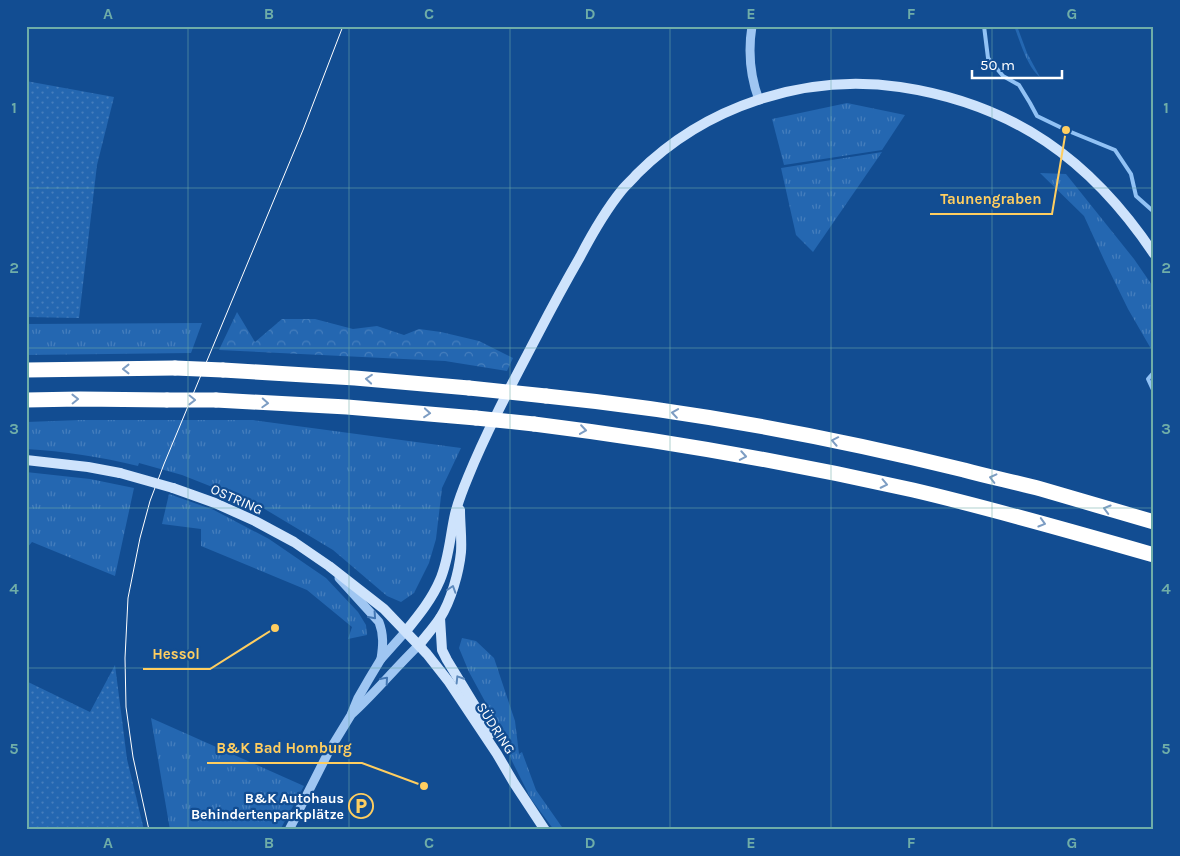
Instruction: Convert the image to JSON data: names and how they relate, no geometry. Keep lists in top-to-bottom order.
{
  "streets": {
    "main road": ["OSTRING", "SÜDRING"]
  },
  "crossings": [
    ["OSTRING", "SÜDRING"]
  ],
  "places": {
    "other": ["Taunengraben", "Hessol", "B&K Bad Homburg"],
    "parking": ["B&K Autohaus Behindertenparkplätze"]
  },
  "scale_bar": "50 m",
  "grid": {
    "columns": [
      "A",
      "B",
      "C",
      "D",
      "E",
      "F",
      "G"
    ],
    "rows": [
      "1",
      "2",
      "3",
      "4",
      "5"
    ]
  }
}
